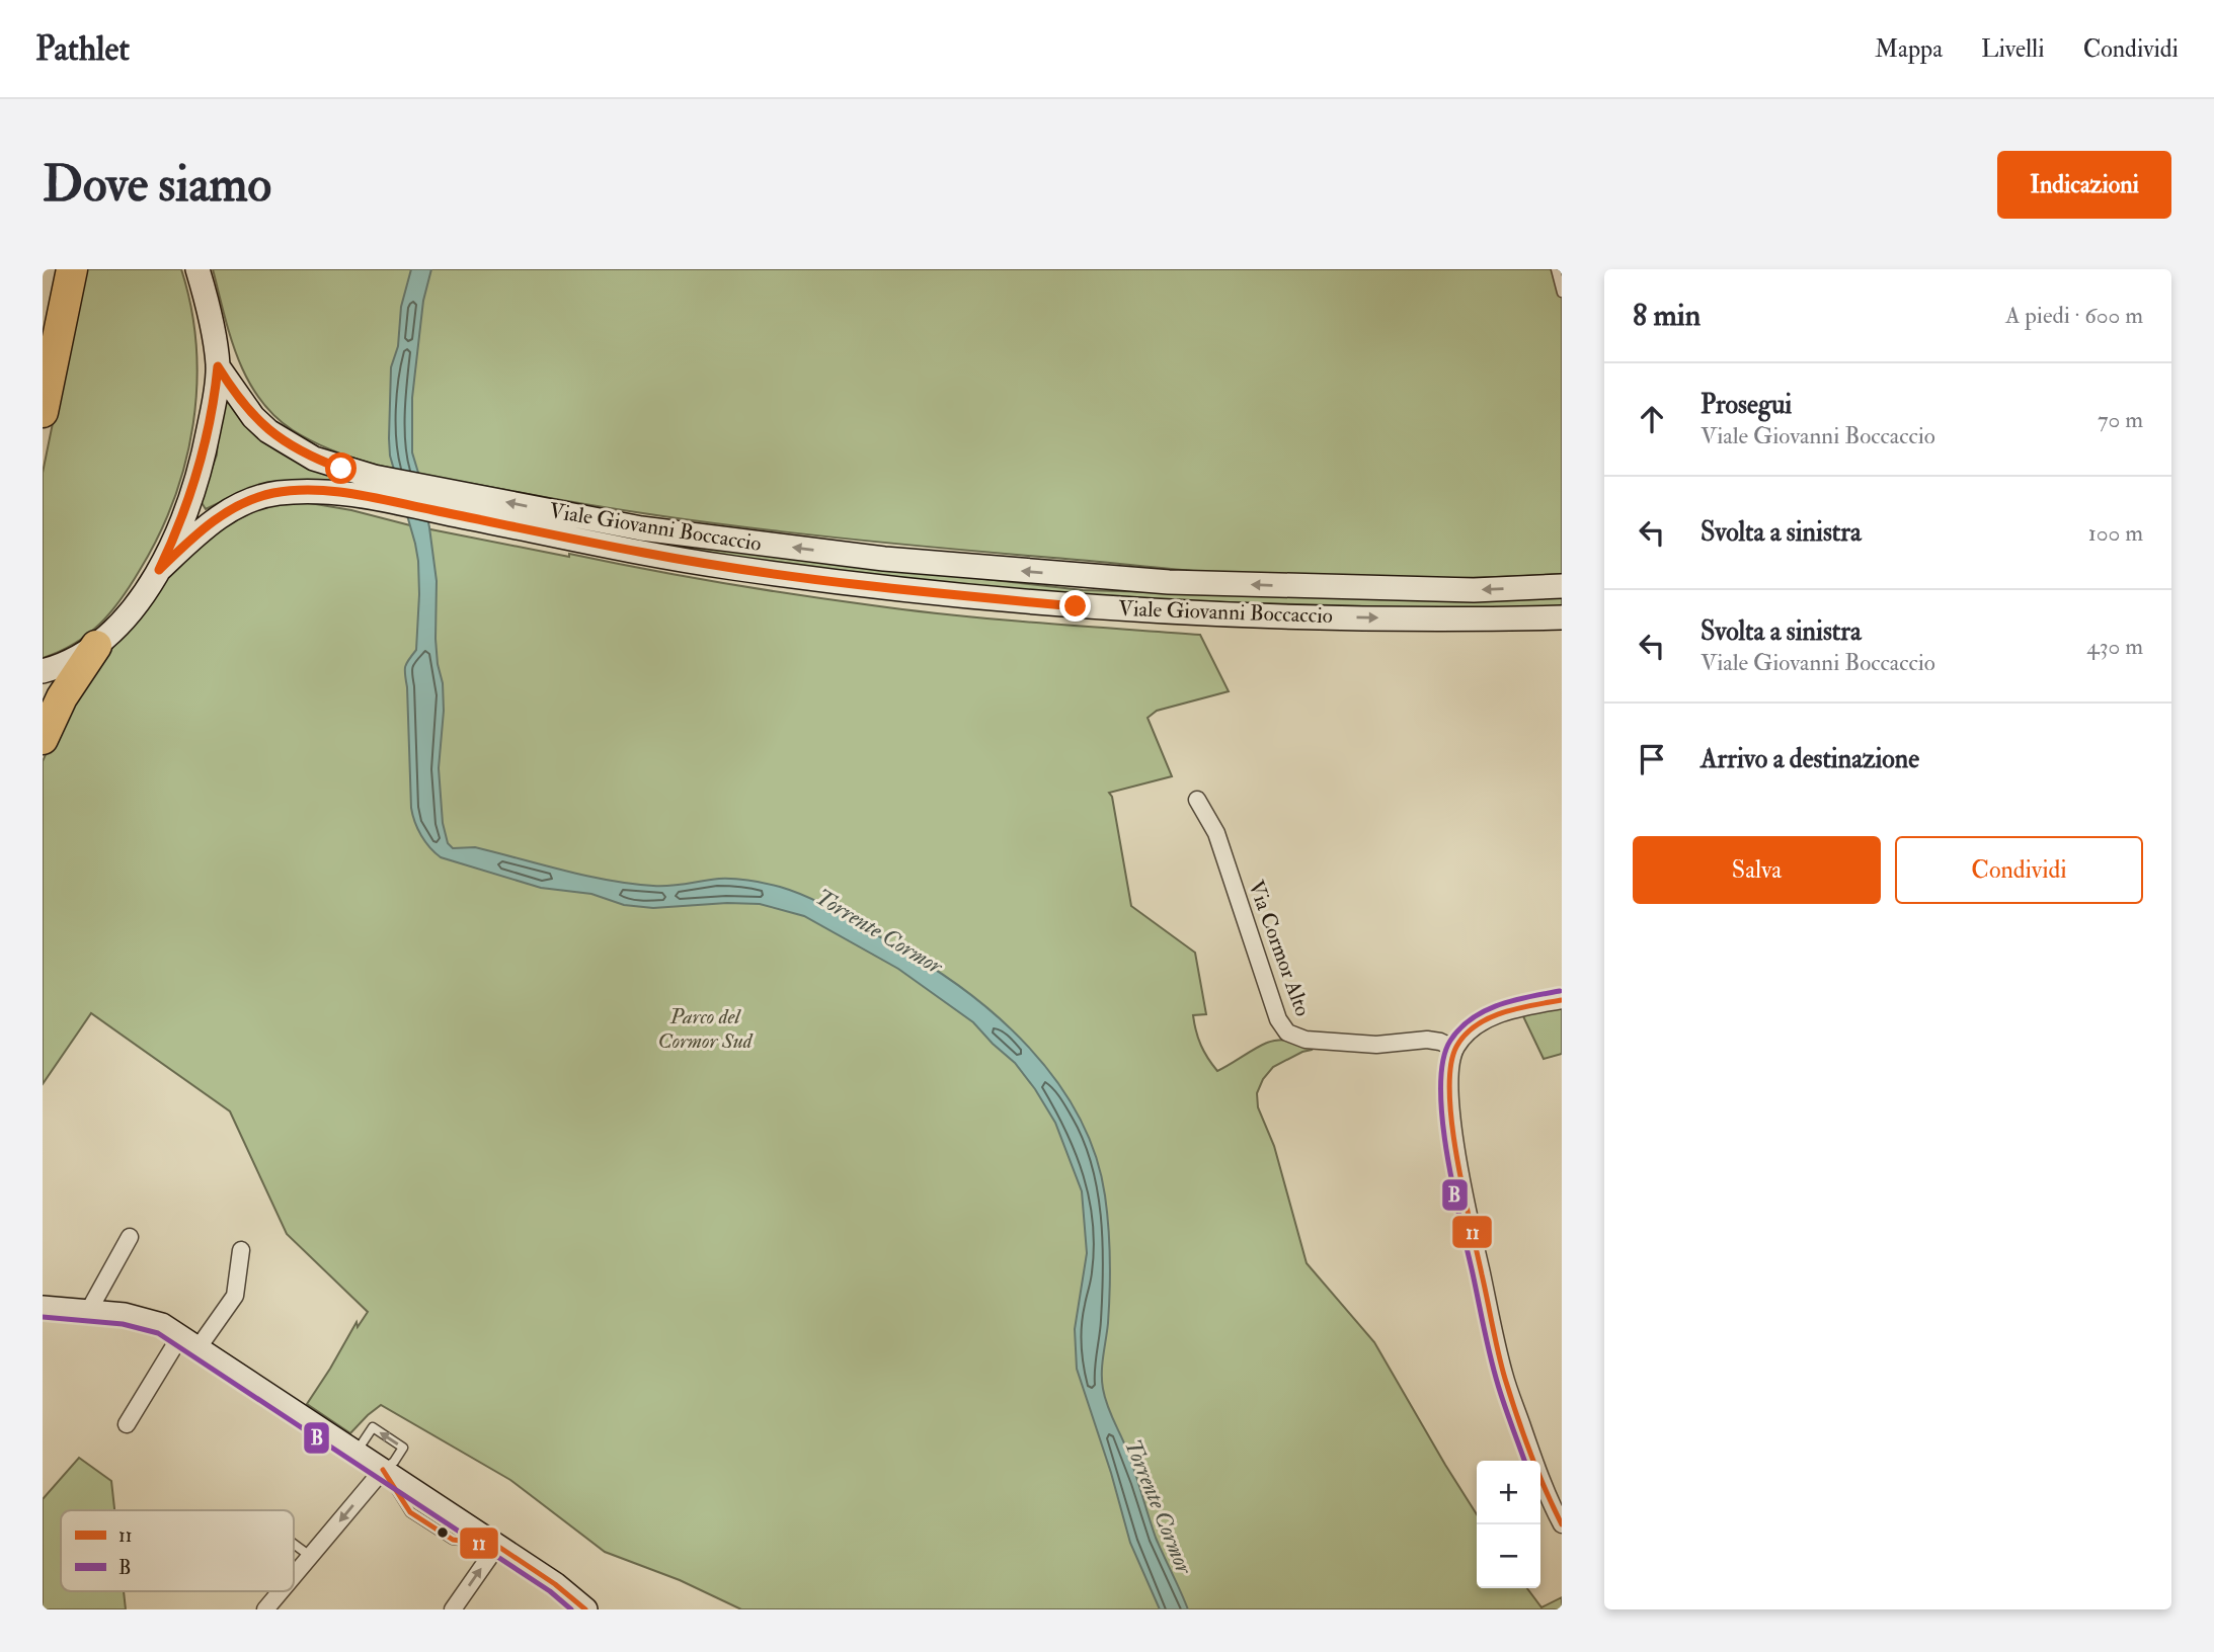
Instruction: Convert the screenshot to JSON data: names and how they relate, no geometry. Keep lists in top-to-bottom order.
{
  "streets": {
    "main road": ["Viale Giovanni Boccaccio"],
    "street": ["Via Cormor Alto"]
  },
  "water": ["Torrente Cormor"],
  "parks": ["Parco del Cormor Sud"],
  "lines": ["transit line B", "transit line 11"],
  "legend": ["11", "B"],
  "page": {
    "header": "Pathlet",
    "nav": ["Mappa", "Livelli", "Condividi"],
    "buttons": [
      "Indicazioni",
      ["Salva", "Condividi"]
    ],
    "title": "Dove siamo",
    "heading": ["8 min", "A piedi · 600 m"],
    "list": [
      ["Prosegui", "Viale Giovanni Boccaccio", "70 m"],
      ["Svolta a sinistra", "100 m"],
      ["Svolta a sinistra", "Viale Giovanni Boccaccio", "430 m"],
      "Arrivo a destinazione"
    ],
    "map_buttons": ["+", "−"]
  }
}
